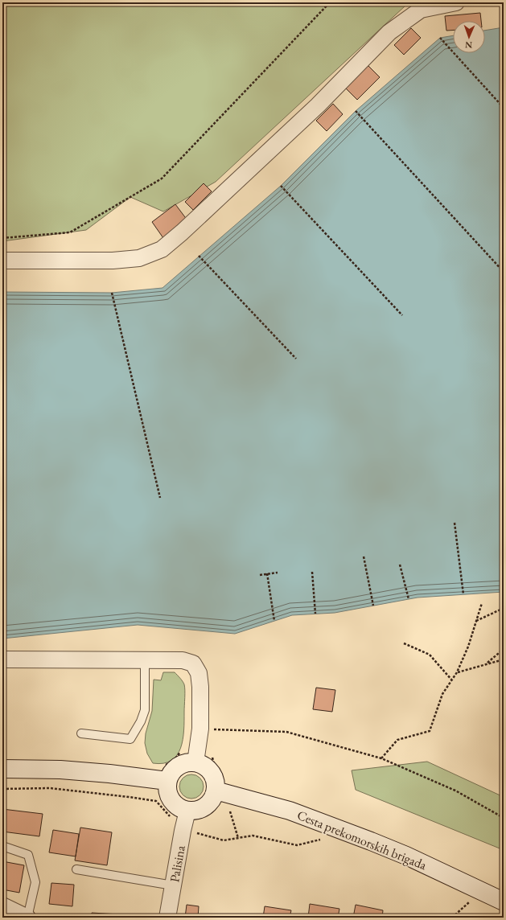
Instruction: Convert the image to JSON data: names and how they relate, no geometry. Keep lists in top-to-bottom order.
{
  "streets": {
    "main road": ["Cesta prekomorskih brigada"],
    "street": ["Palisina"]
  },
  "crossings": [
    ["Cesta prekomorskih brigada", "Palisina"]
  ],
  "north": "bottom"
}
